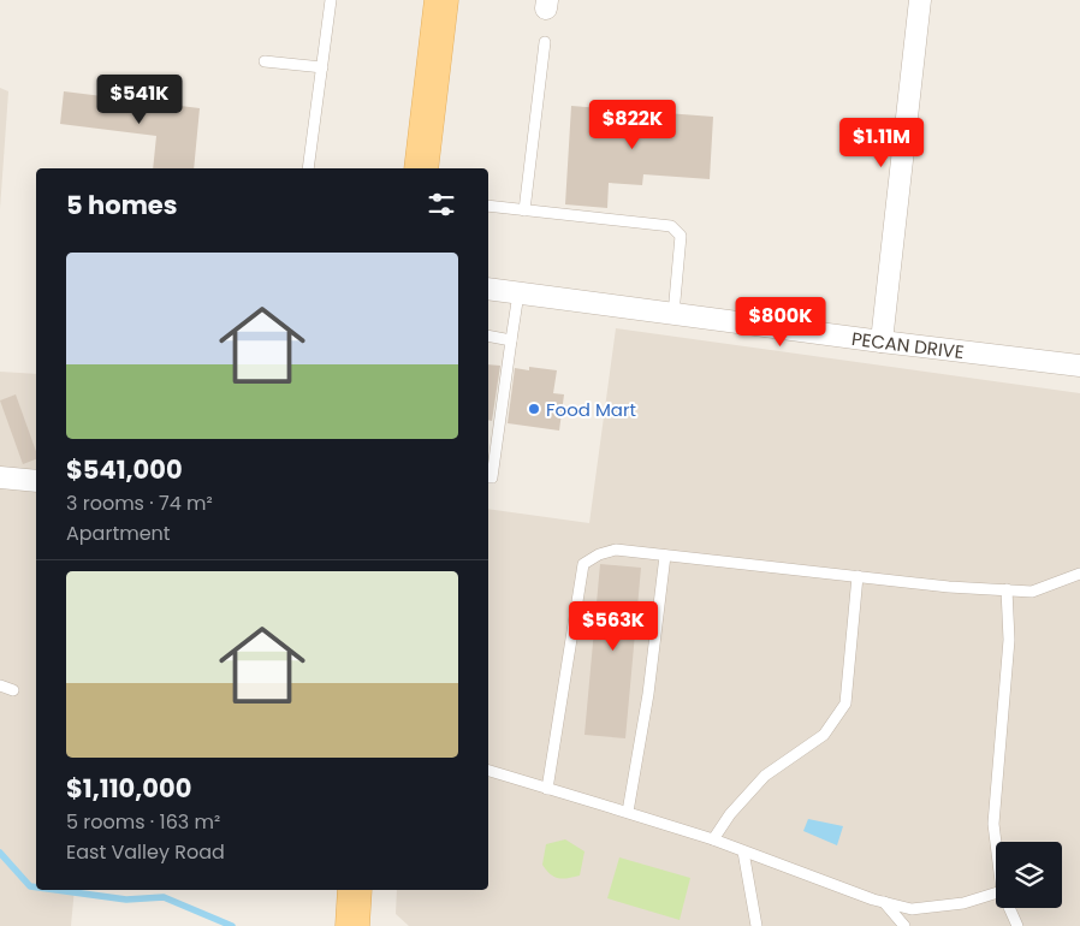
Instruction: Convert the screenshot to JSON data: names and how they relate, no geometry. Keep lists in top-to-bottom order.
{
  "streets": {
    "street": ["PECAN DRIVE"]
  },
  "places": ["Food Mart"],
  "page": {
    "price": [
      "$541K",
      "$822K",
      "$1.11M",
      "$800K",
      "$563K"
    ],
    "heading": "5 homes",
    "list": [
      {
        "name": "$541,000",
        "note": "3 rooms · 74 m² · Apartment"
      },
      {
        "name": "$1,110,000",
        "note": "5 rooms · 163 m² · East Valley Road"
      }
    ]
  }
}
